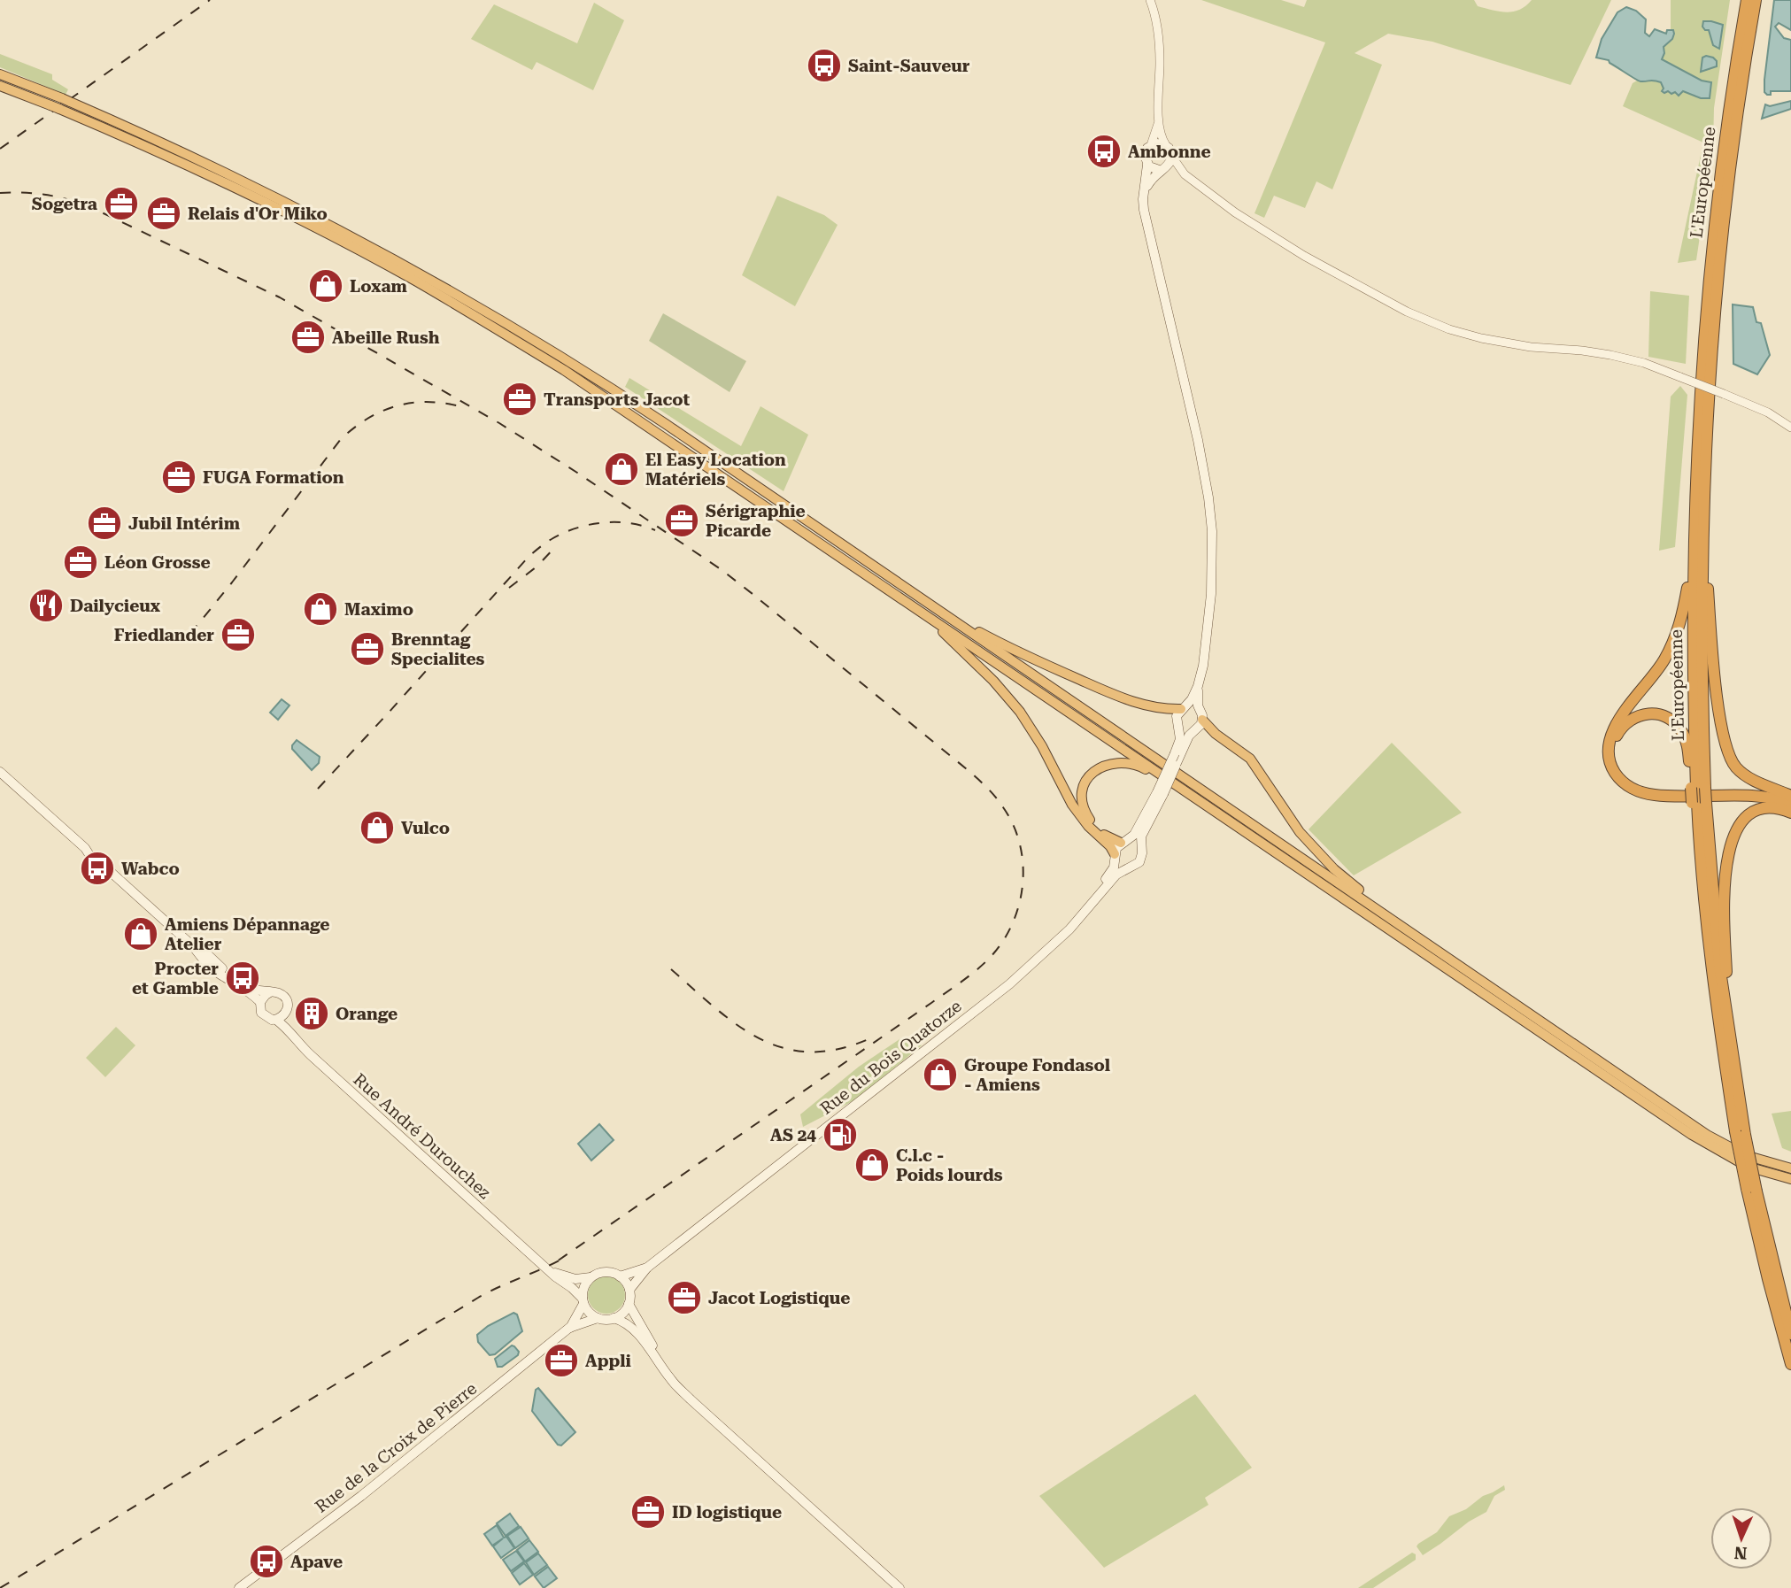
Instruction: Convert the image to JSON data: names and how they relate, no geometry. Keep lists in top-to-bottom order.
{
  "streets": {
    "highway": ["L'Européenne"],
    "main road": ["Rue du Bois Quatorze", "Rue André Durouchez", "Rue de la Croix de Pierre"]
  },
  "crossings": [
    ["Rue du Bois Quatorze", "Rue André Durouchez"],
    ["Rue du Bois Quatorze", "Rue de la Croix de Pierre"],
    ["Rue André Durouchez", "Rue de la Croix de Pierre"]
  ],
  "places": {
    "bus stop": [
      "Saint-Sauveur",
      "Ambonne",
      "Wabco",
      "Procter et Gamble",
      "Apave"
    ],
    "office": [
      "Sogetra",
      "Relais d'Or Miko",
      "Abeille Rush",
      "Transports Jacot",
      "FUGA Formation",
      "Sérigraphie Picarde",
      "Jubil Intérim",
      "Léon Grosse",
      "Friedlander",
      "Brenntag Specialites",
      "Jacot Logistique",
      "Appli",
      "ID logistique"
    ],
    "shop": [
      "Loxam",
      "El Easy Location Matériels",
      "Maximo",
      "Vulco",
      "Amiens Dépannage Atelier",
      "Groupe Fondasol - Amiens",
      "C.l.c - Poids lourds"
    ],
    "restaurant": ["Dailycieux"],
    "building": ["Orange"],
    "fuel station": ["AS 24"]
  },
  "north": "bottom"
}
